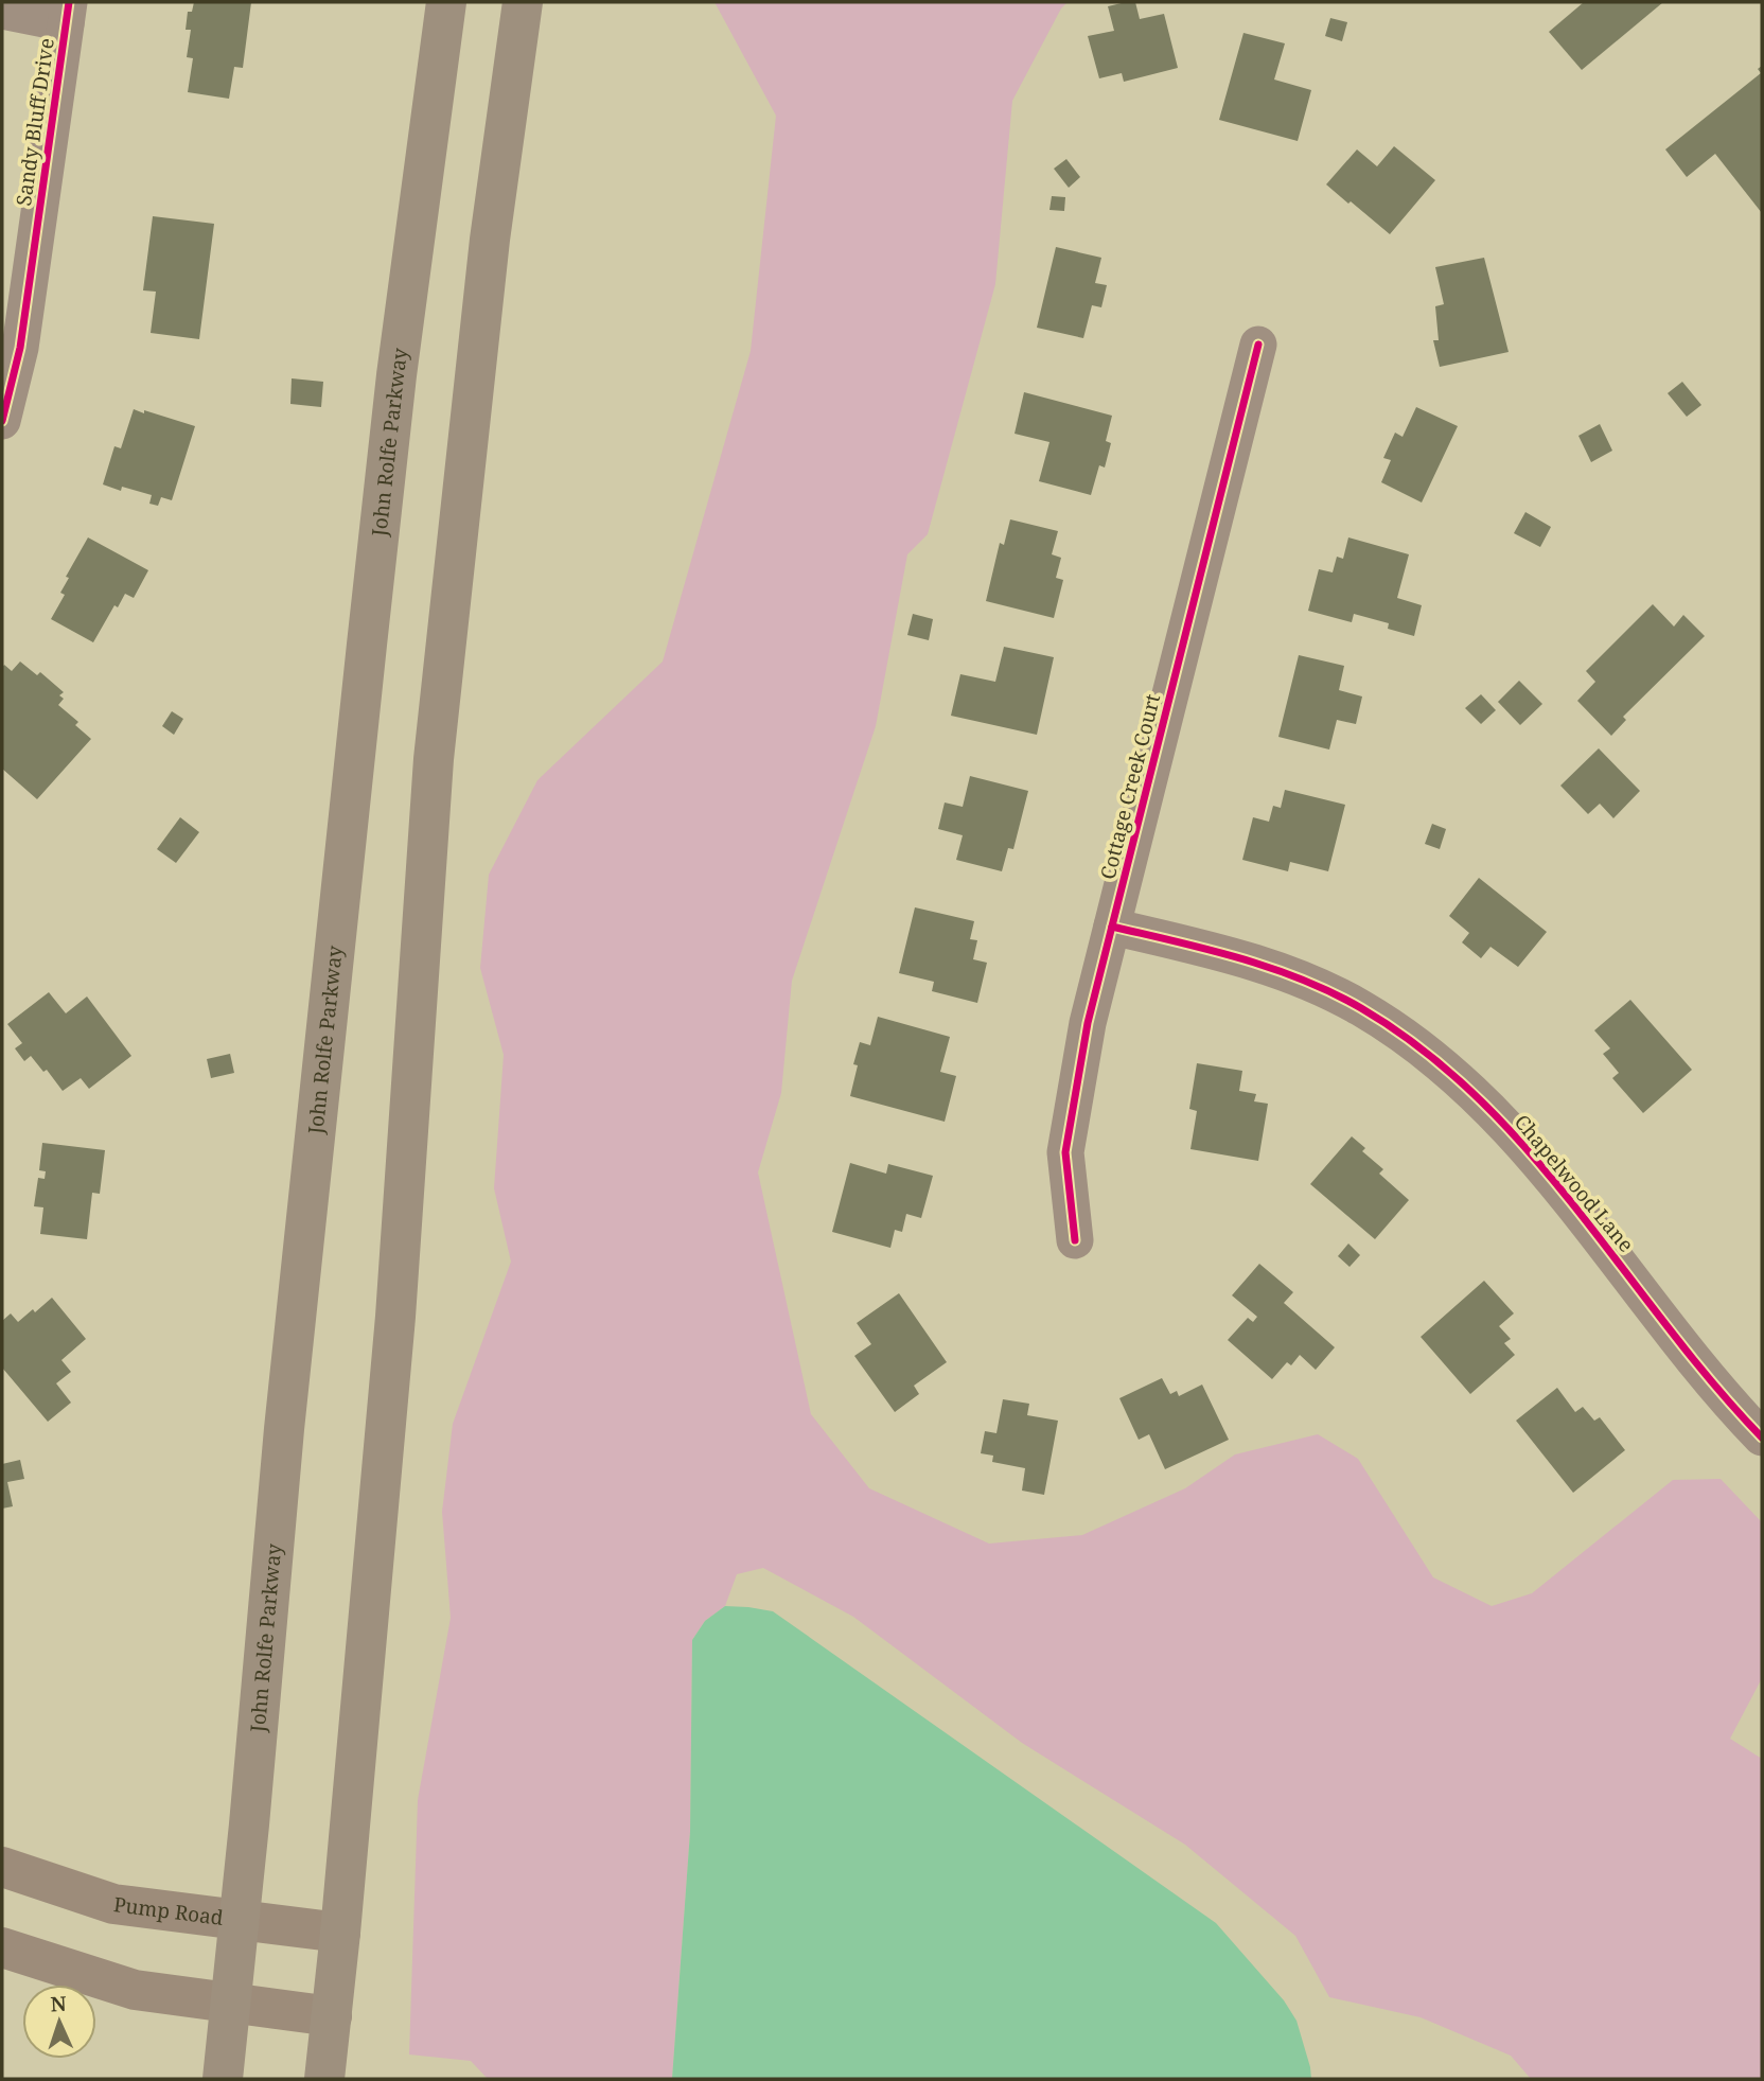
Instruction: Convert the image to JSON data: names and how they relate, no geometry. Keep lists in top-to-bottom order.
{
  "streets": {
    "main road": ["John Rolfe Parkway", "Pump Road"],
    "street": ["Sandy Bluff Drive", "Cottage Creek Court", "Chapelwood Lane"]
  },
  "crossings": [
    ["John Rolfe Parkway", "Pump Road"],
    ["Cottage Creek Court", "Chapelwood Lane"]
  ],
  "north": "top"
}
